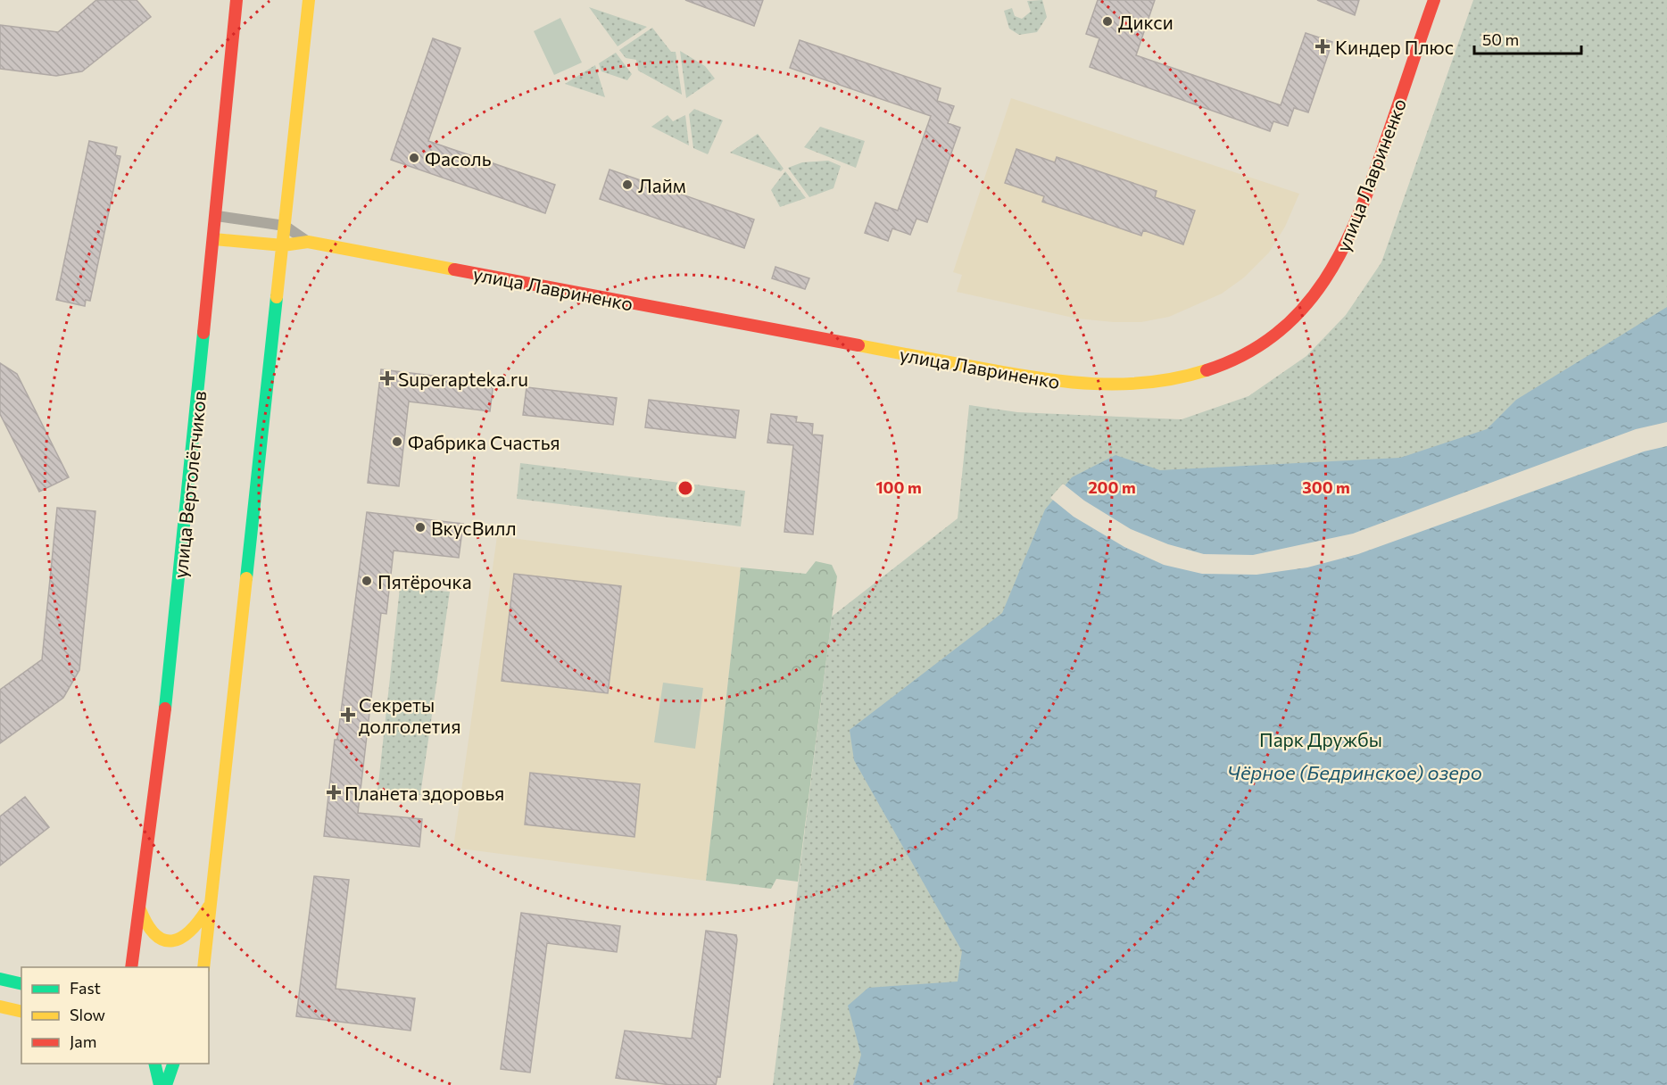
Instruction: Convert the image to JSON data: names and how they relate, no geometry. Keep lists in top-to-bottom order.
{
  "streets": {
    "main road": ["улица Лавриненко", "улица Вертолётчиков"]
  },
  "crossings": [
    ["улица Лавриненко", "улица Вертолётчиков"]
  ],
  "water": ["Чёрное (Бедринское) озеро"],
  "parks": ["Парк Дружбы"],
  "places": {
    "other": [
      "Дикси",
      "Фасоль",
      "Лайм",
      "Фабрика Счастья",
      "ВкусВилл",
      "Пятёрочка"
    ],
    "health": [
      "Киндер Плюс",
      "Superapteka.ru",
      "Секреты долголетия",
      "Планета здоровья"
    ]
  },
  "legend": ["Fast", "Slow", "Jam"],
  "scale_bar": "50 m",
  "rings": ["100 m", "200 m", "300 m"]
}
